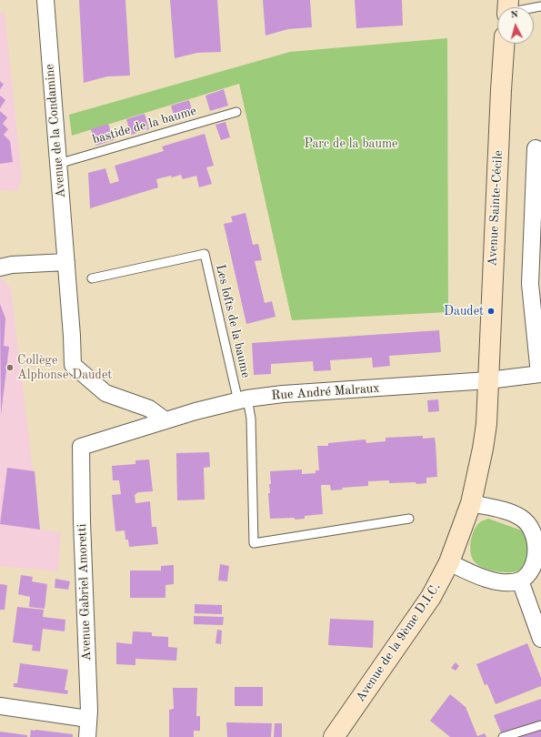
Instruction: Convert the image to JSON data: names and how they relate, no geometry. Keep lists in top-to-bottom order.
{
  "streets": {
    "main road": ["Avenue Sainte-Cécile", "Avenue de la 9ème D.I.C."],
    "street": ["Avenue de la Condamine", "Rue André Malraux", "Avenue Gabriel Amoretti"],
    "lane": ["bastide de la baume", "Les lofts de la baume"]
  },
  "crossings": [
    ["bastide de la baume", "Avenue de la Condamine"],
    ["Avenue Sainte-Cécile", "Rue André Malraux"],
    ["Les lofts de la baume", "Rue André Malraux"],
    ["Rue André Malraux", "Avenue Gabriel Amoretti"]
  ],
  "parks": ["Parc de la baume"],
  "places": ["Daudet", "Collège Alphonse Daudet"],
  "north": "top"
}
